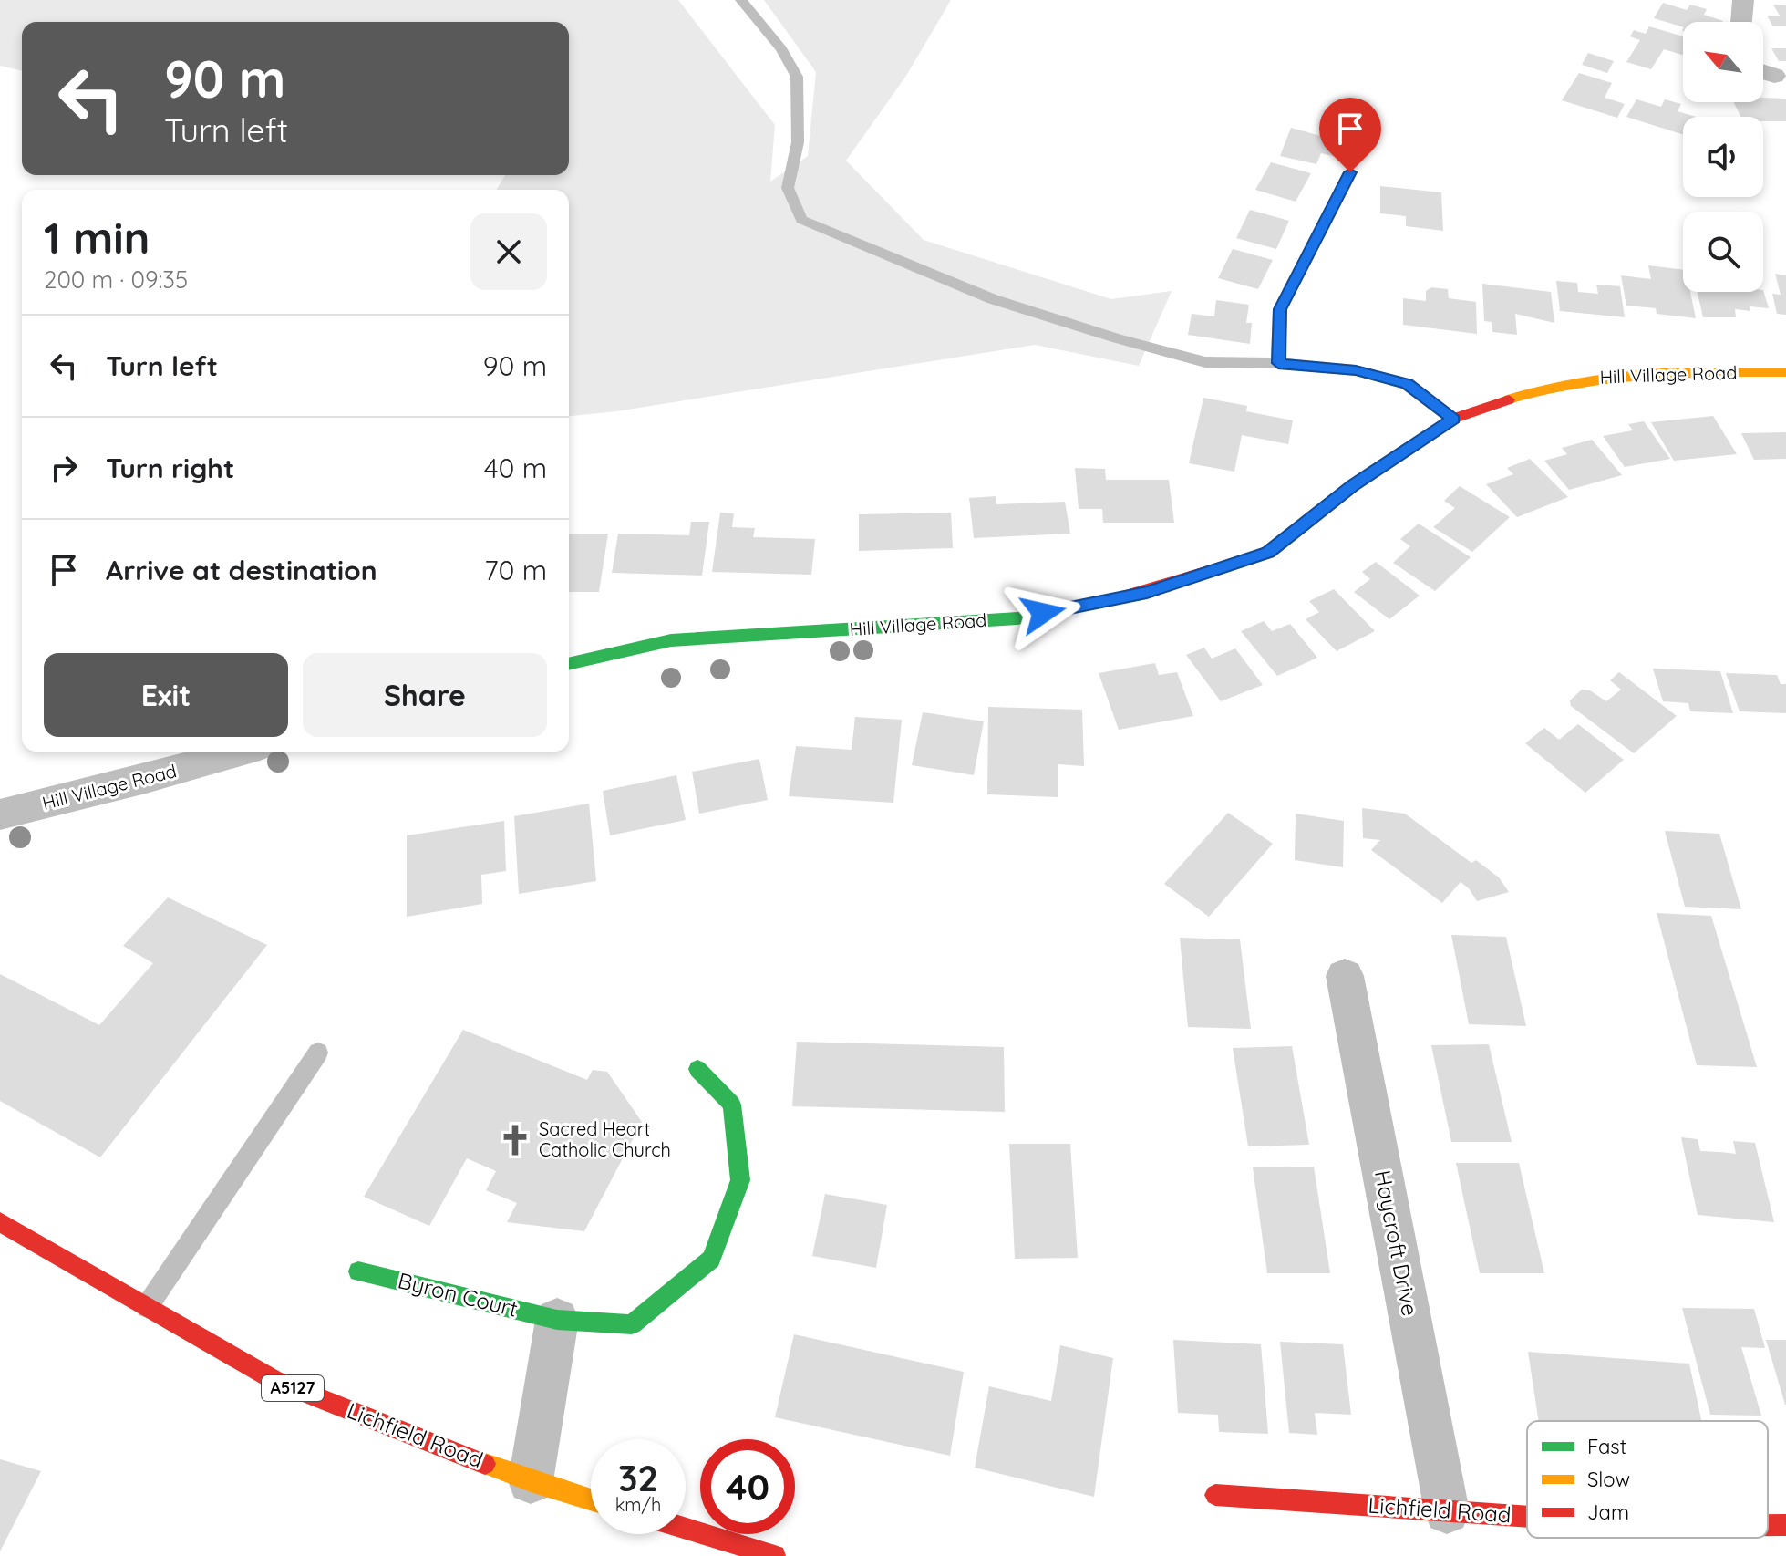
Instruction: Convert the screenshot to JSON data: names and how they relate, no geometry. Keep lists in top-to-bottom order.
{
  "streets": {
    "street": [
      "Hill Village Road",
      "Haycroft Drive",
      "Byron Court",
      "A5127",
      "Lichfield Road"
    ]
  },
  "crossings": [
    ["Haycroft Drive", "Lichfield Road"]
  ],
  "places": {
    "church": ["Sacred Heart Catholic Church"]
  },
  "legend": ["Fast", "Slow", "Jam"],
  "north": "top left",
  "page": {
    "turn": ["90 m", "Turn left"],
    "heading": ["1 min", "200 m · 09:35"],
    "list": [
      {
        "name": "Turn left",
        "value": "90 m"
      },
      {
        "name": "Turn right",
        "value": "40 m"
      },
      {
        "name": "Arrive at destination",
        "value": "70 m"
      }
    ],
    "buttons": ["Exit", "Share"],
    "speed": "32 km/h",
    "limit": "40"
  }
}
